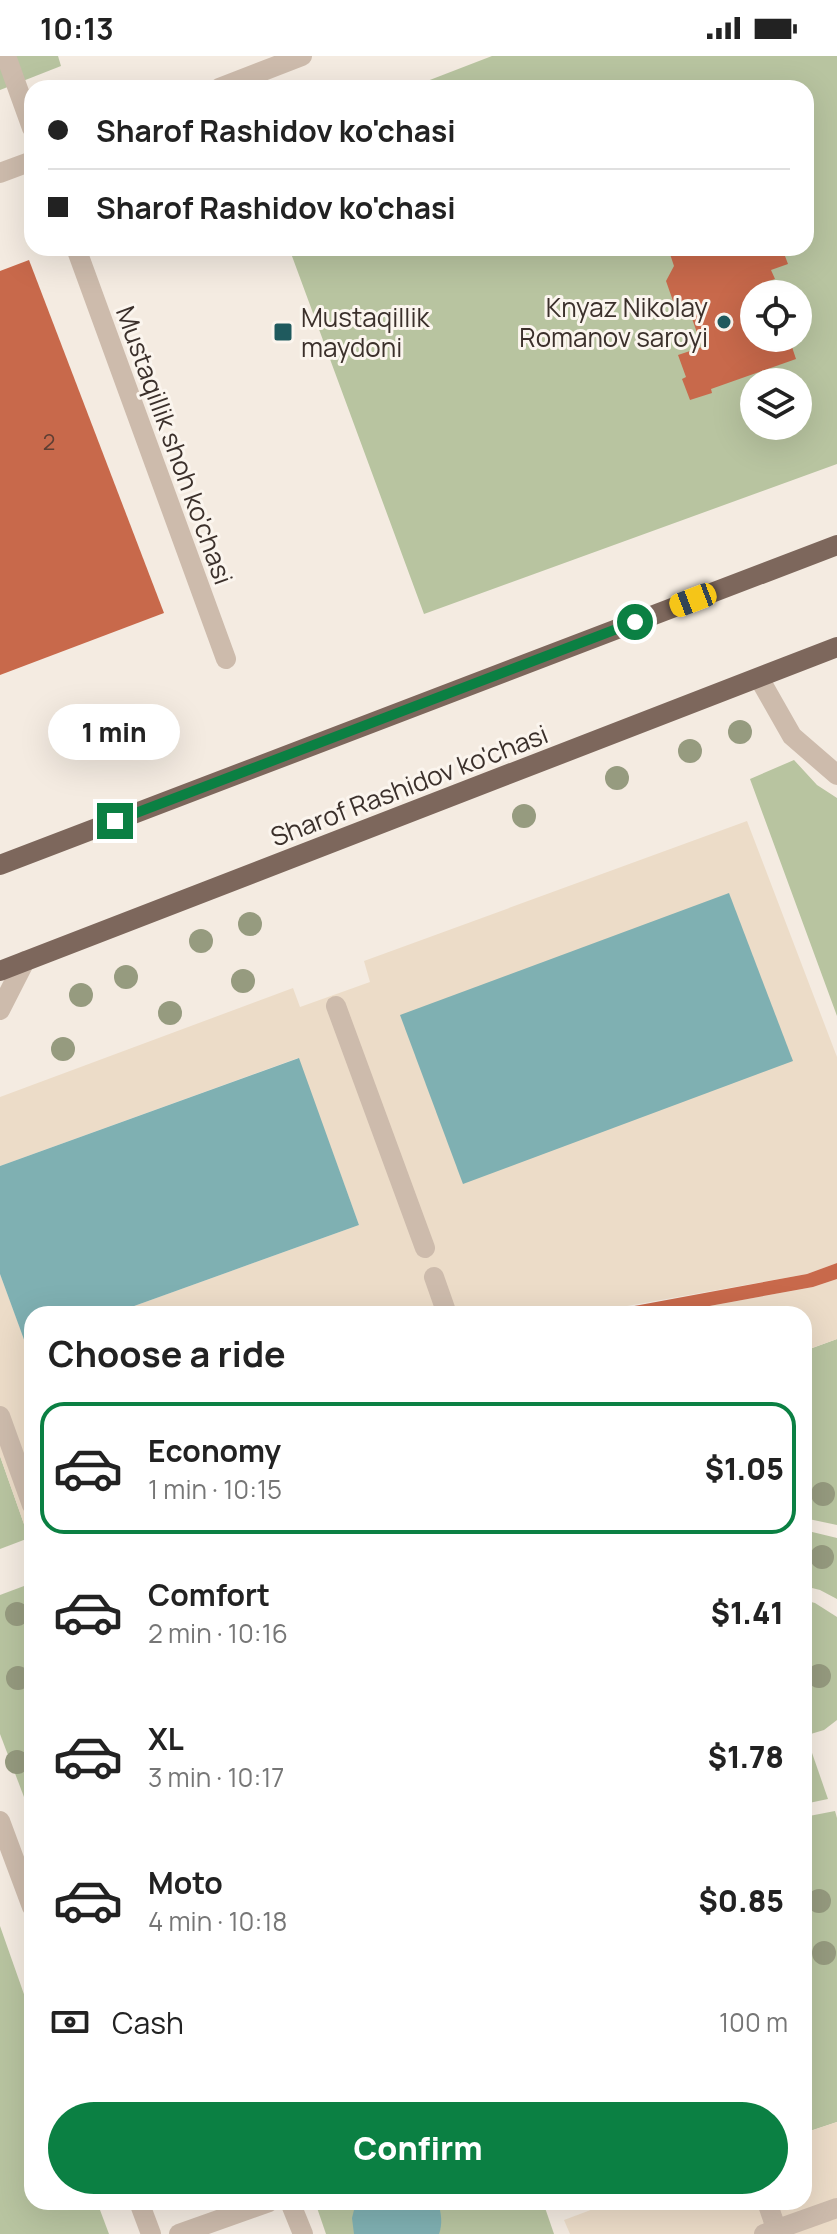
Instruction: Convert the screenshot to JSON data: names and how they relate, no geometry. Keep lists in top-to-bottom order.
{
  "streets": {
    "main road": ["Sharof Rashidov ko'chasi"],
    "street": ["Mustaqillik shoh ko'chasi"]
  },
  "places": {
    "other": ["Knyaz Nikolay Romanov saroyi"],
    "transit": ["Mustaqillik maydoni"]
  },
  "house_numbers": ["2"],
  "page": {
    "status": "10:13",
    "banner": ["Sharof Rashidov ko'chasi", "Sharof Rashidov ko'chasi"],
    "bubble": "1 min",
    "heading": "Choose a ride",
    "list": [
      {
        "name": "Economy",
        "note": "1 min · 10:15",
        "value": "$1.05"
      },
      {
        "name": "Comfort",
        "note": "2 min · 10:16",
        "value": "$1.41"
      },
      {
        "name": "XL",
        "note": "3 min · 10:17",
        "value": "$1.78"
      },
      {
        "name": "Moto",
        "note": "4 min · 10:18",
        "value": "$0.85"
      }
    ],
    "pay": ["Cash", "100 m"],
    "buttons": "Confirm"
  }
}
